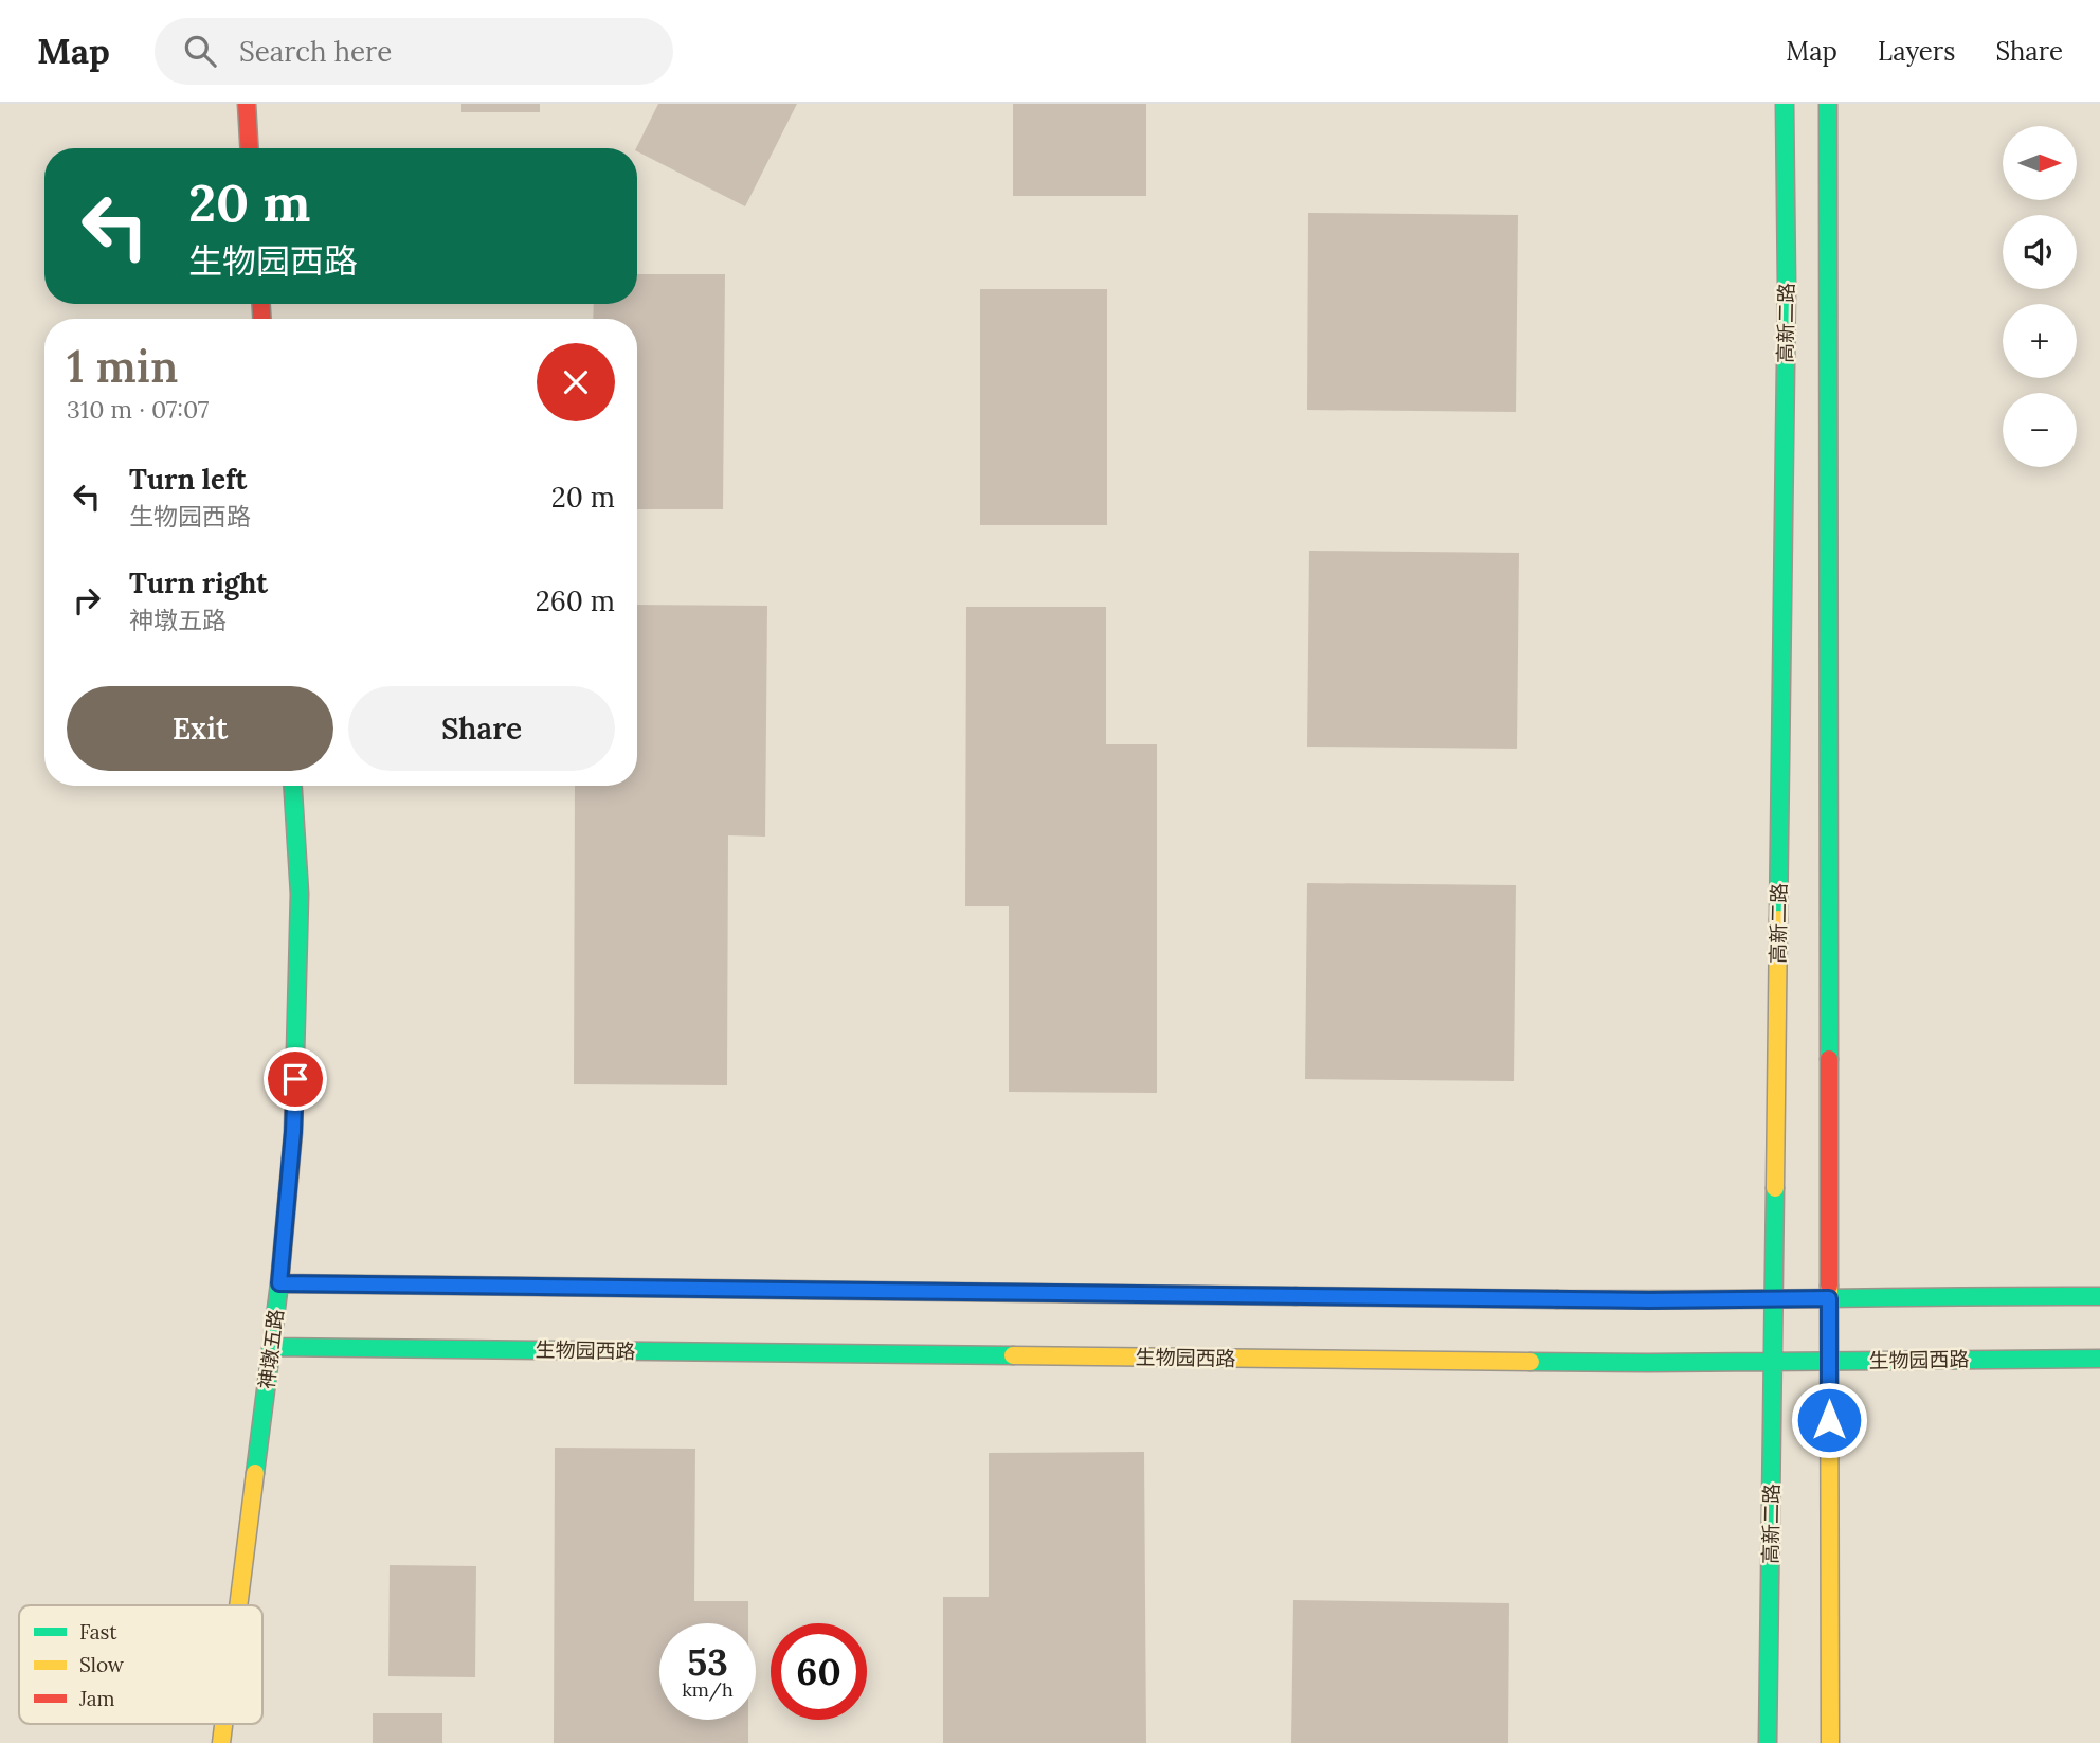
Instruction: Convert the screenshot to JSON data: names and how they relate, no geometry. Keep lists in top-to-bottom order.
{
  "streets": {
    "street": ["高新二路", "神墩五路", "生物园西路"]
  },
  "crossings": [
    ["高新二路", "生物园西路"],
    ["神墩五路", "生物园西路"]
  ],
  "legend": ["Fast", "Slow", "Jam"],
  "north": "right",
  "page": {
    "header": "Map",
    "search": "Search here",
    "nav": ["Map", "Layers", "Share"],
    "map_buttons": ["+", "−"],
    "turn": ["20 m", "生物园西路"],
    "heading": ["1 min", "310 m · 07:07"],
    "list": [
      {
        "name": "Turn left",
        "note": "生物园西路",
        "value": "20 m"
      },
      {
        "name": "Turn right",
        "note": "神墩五路",
        "value": "260 m"
      }
    ],
    "buttons": ["Exit", "Share"],
    "speed": "53 km/h",
    "limit": "60"
  }
}
